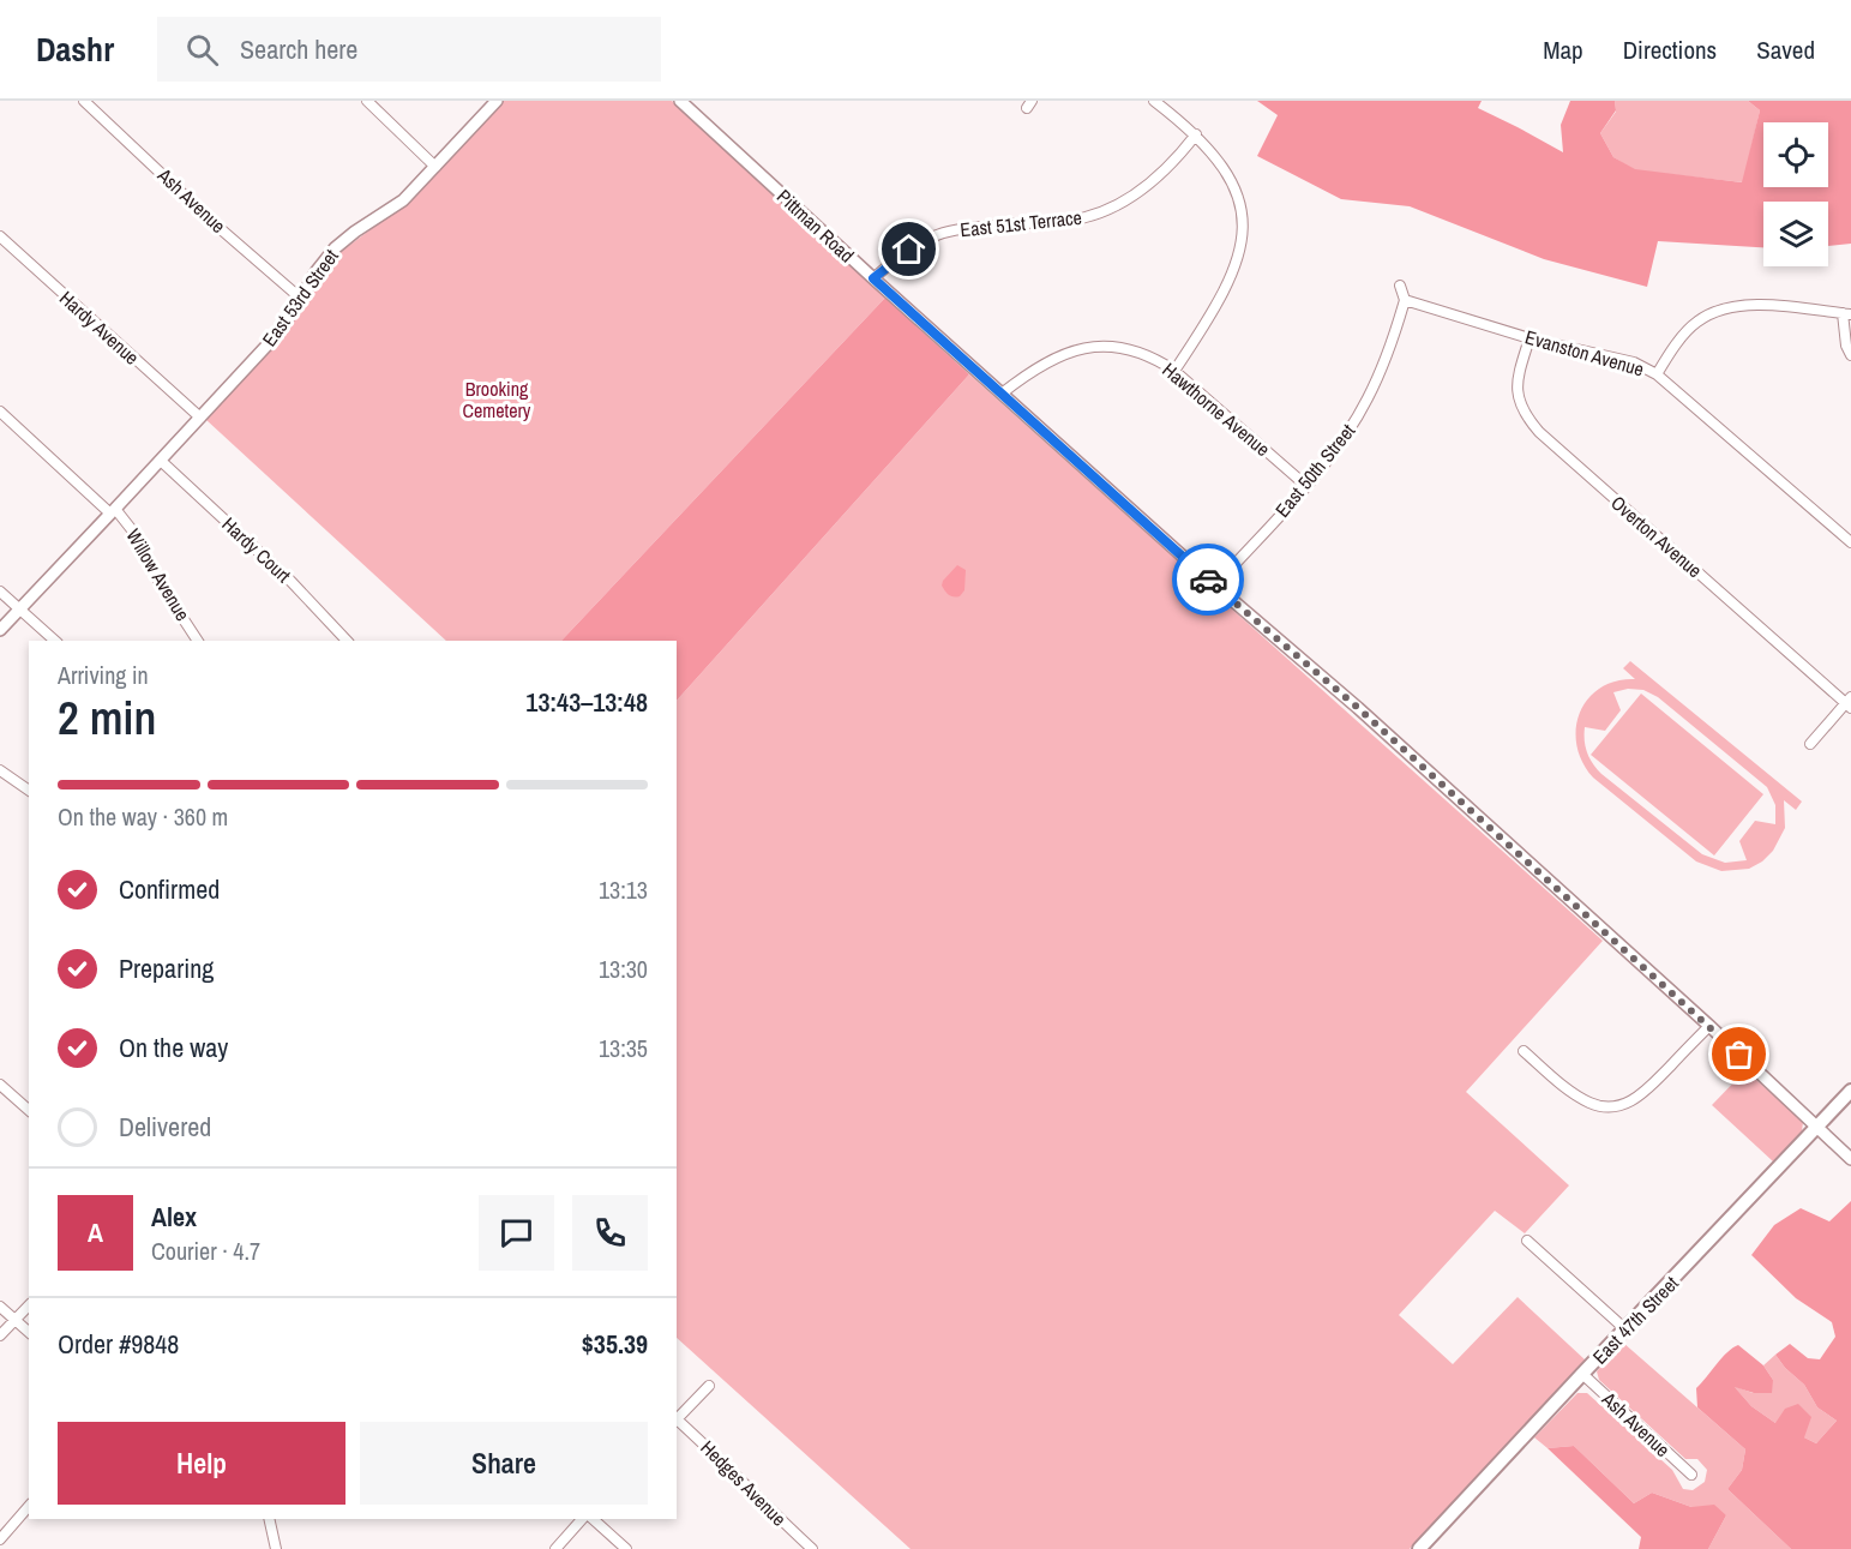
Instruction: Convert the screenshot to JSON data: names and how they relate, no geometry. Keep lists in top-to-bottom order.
{
  "streets": {
    "main road": ["East 47th Street"],
    "street": [
      "Ash Avenue",
      "East 51st Terrace",
      "Pittman Road",
      "East 53rd Street",
      "Hardy Avenue",
      "Evanston Avenue",
      "Hawthorne Avenue",
      "East 50th Street",
      "Overton Avenue",
      "Hardy Court",
      "Willow Avenue",
      "Hedges Avenue"
    ]
  },
  "crossings": [
    ["Ash Avenue", "East 53rd Street"],
    ["Ash Avenue", "East 47th Street"],
    ["East 51st Terrace", "Pittman Road"],
    ["Pittman Road", "Hawthorne Avenue"],
    ["Pittman Road", "East 50th Street"],
    ["Pittman Road", "East 47th Street"],
    ["East 53rd Street", "Hardy Avenue"],
    ["East 53rd Street", "Hardy Court"],
    ["East 53rd Street", "Willow Avenue"],
    ["Evanston Avenue", "East 50th Street"],
    ["Evanston Avenue", "Overton Avenue"],
    ["Hawthorne Avenue", "East 50th Street"]
  ],
  "parks": ["Brooking Cemetery"],
  "page": {
    "header": "Dashr",
    "search": "Search here",
    "nav": ["Map", "Directions", "Saved"],
    "heading": ["2 min", "Arriving in", "13:43–13:48"],
    "panel": [
      "Alex",
      "Courier · 4.7",
      "Order #9848",
      "$35.39"
    ],
    "bar": "On the way · 360 m",
    "list": [
      ["Confirmed", "13:13"],
      ["Preparing", "13:30"],
      ["On the way", "13:35"],
      "Delivered"
    ],
    "round": "A",
    "buttons": ["Help", "Share"]
  }
}
